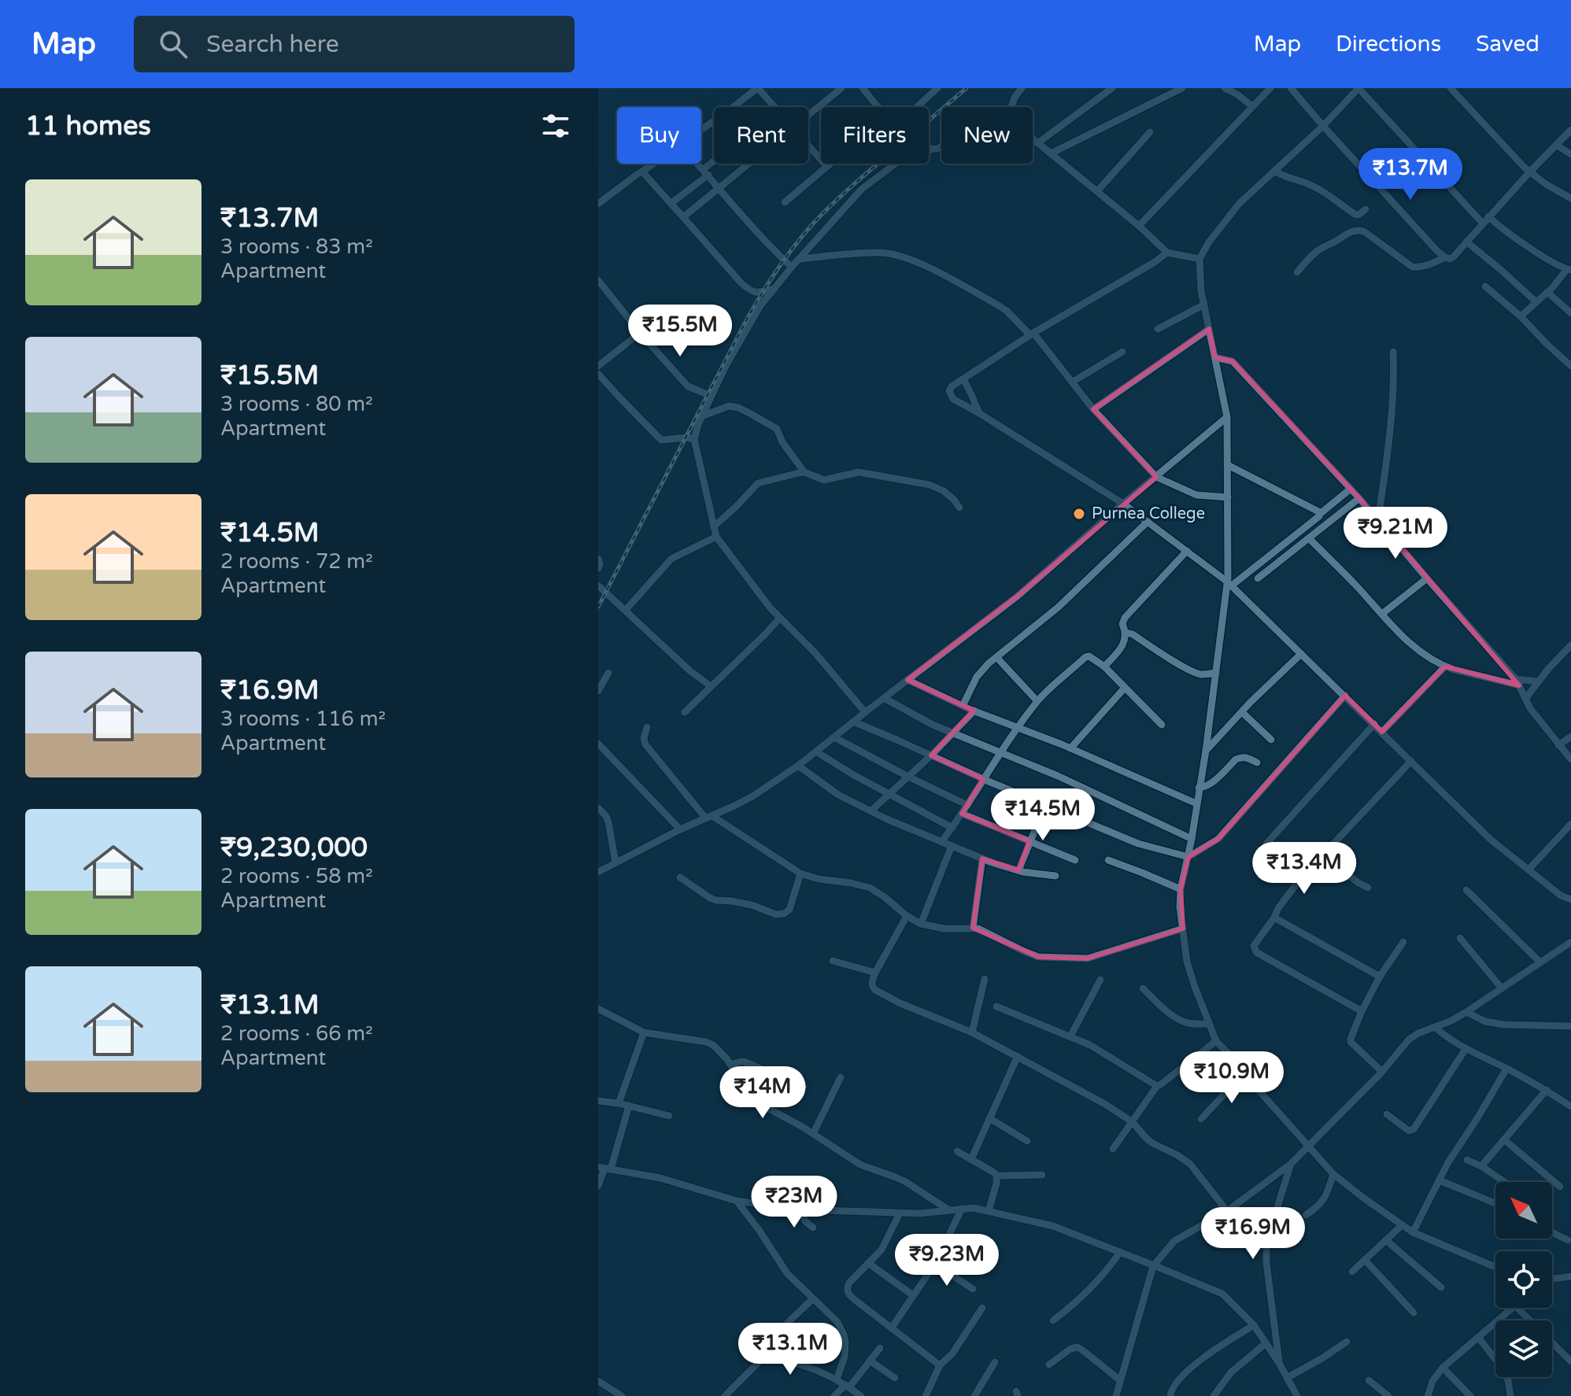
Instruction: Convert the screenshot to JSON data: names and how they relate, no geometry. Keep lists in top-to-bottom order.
{
  "places": ["Purnea College"],
  "north": "top left",
  "page": {
    "header": "Map",
    "search": "Search here",
    "nav": ["Map", "Directions", "Saved"],
    "heading": "11 homes",
    "chip": [
      "Buy",
      "Rent",
      "Filters",
      "New"
    ],
    "price": [
      "₹13.7M",
      "₹15.5M",
      "₹9.21M",
      "₹14.5M",
      "₹13.4M",
      "₹10.9M",
      "₹14M",
      "₹23M",
      "₹16.9M",
      "₹9.23M",
      "₹13.1M"
    ],
    "list": [
      {
        "name": "₹13.7M",
        "note": "3 rooms · 83 m² · Apartment"
      },
      {
        "name": "₹15.5M",
        "note": "3 rooms · 80 m² · Apartment"
      },
      {
        "name": "₹14.5M",
        "note": "2 rooms · 72 m² · Apartment"
      },
      {
        "name": "₹16.9M",
        "note": "3 rooms · 116 m² · Apartment"
      },
      {
        "name": "₹9,230,000",
        "note": "2 rooms · 58 m² · Apartment"
      },
      {
        "name": "₹13.1M",
        "note": "2 rooms · 66 m² · Apartment"
      }
    ]
  }
}
